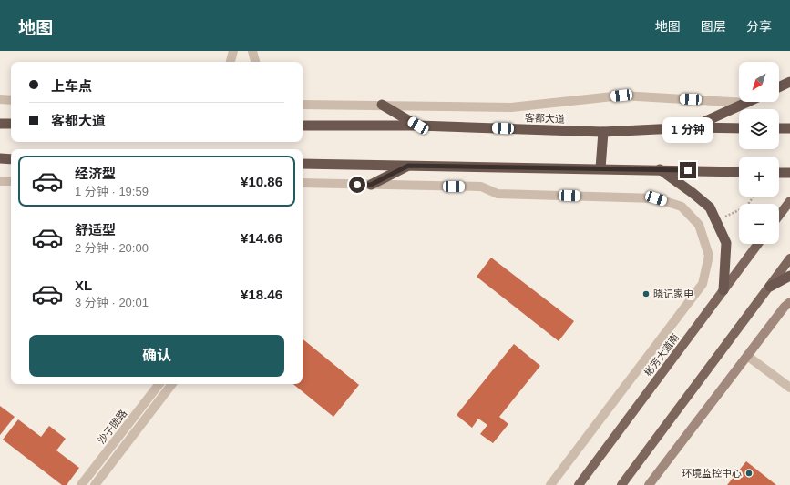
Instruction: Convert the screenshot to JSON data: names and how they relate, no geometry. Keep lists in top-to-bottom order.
{
  "streets": {
    "highway": ["客都大道"],
    "main road": ["彬芳大道南"],
    "street": ["沙子陇路"]
  },
  "places": ["晓记家电", "环境监控中心"],
  "north": "bottom left",
  "page": {
    "header": "地图",
    "nav": ["地图", "图层", "分享"],
    "map_buttons": ["+", "−"],
    "banner": ["上车点", "客都大道"],
    "bubble": "1 分钟",
    "list": [
      {
        "name": "经济型",
        "note": "1 分钟 · 19:59",
        "value": "¥10.86"
      },
      {
        "name": "舒适型",
        "note": "2 分钟 · 20:00",
        "value": "¥14.66"
      },
      {
        "name": "XL",
        "note": "3 分钟 · 20:01",
        "value": "¥18.46"
      }
    ],
    "buttons": "确认"
  }
}
